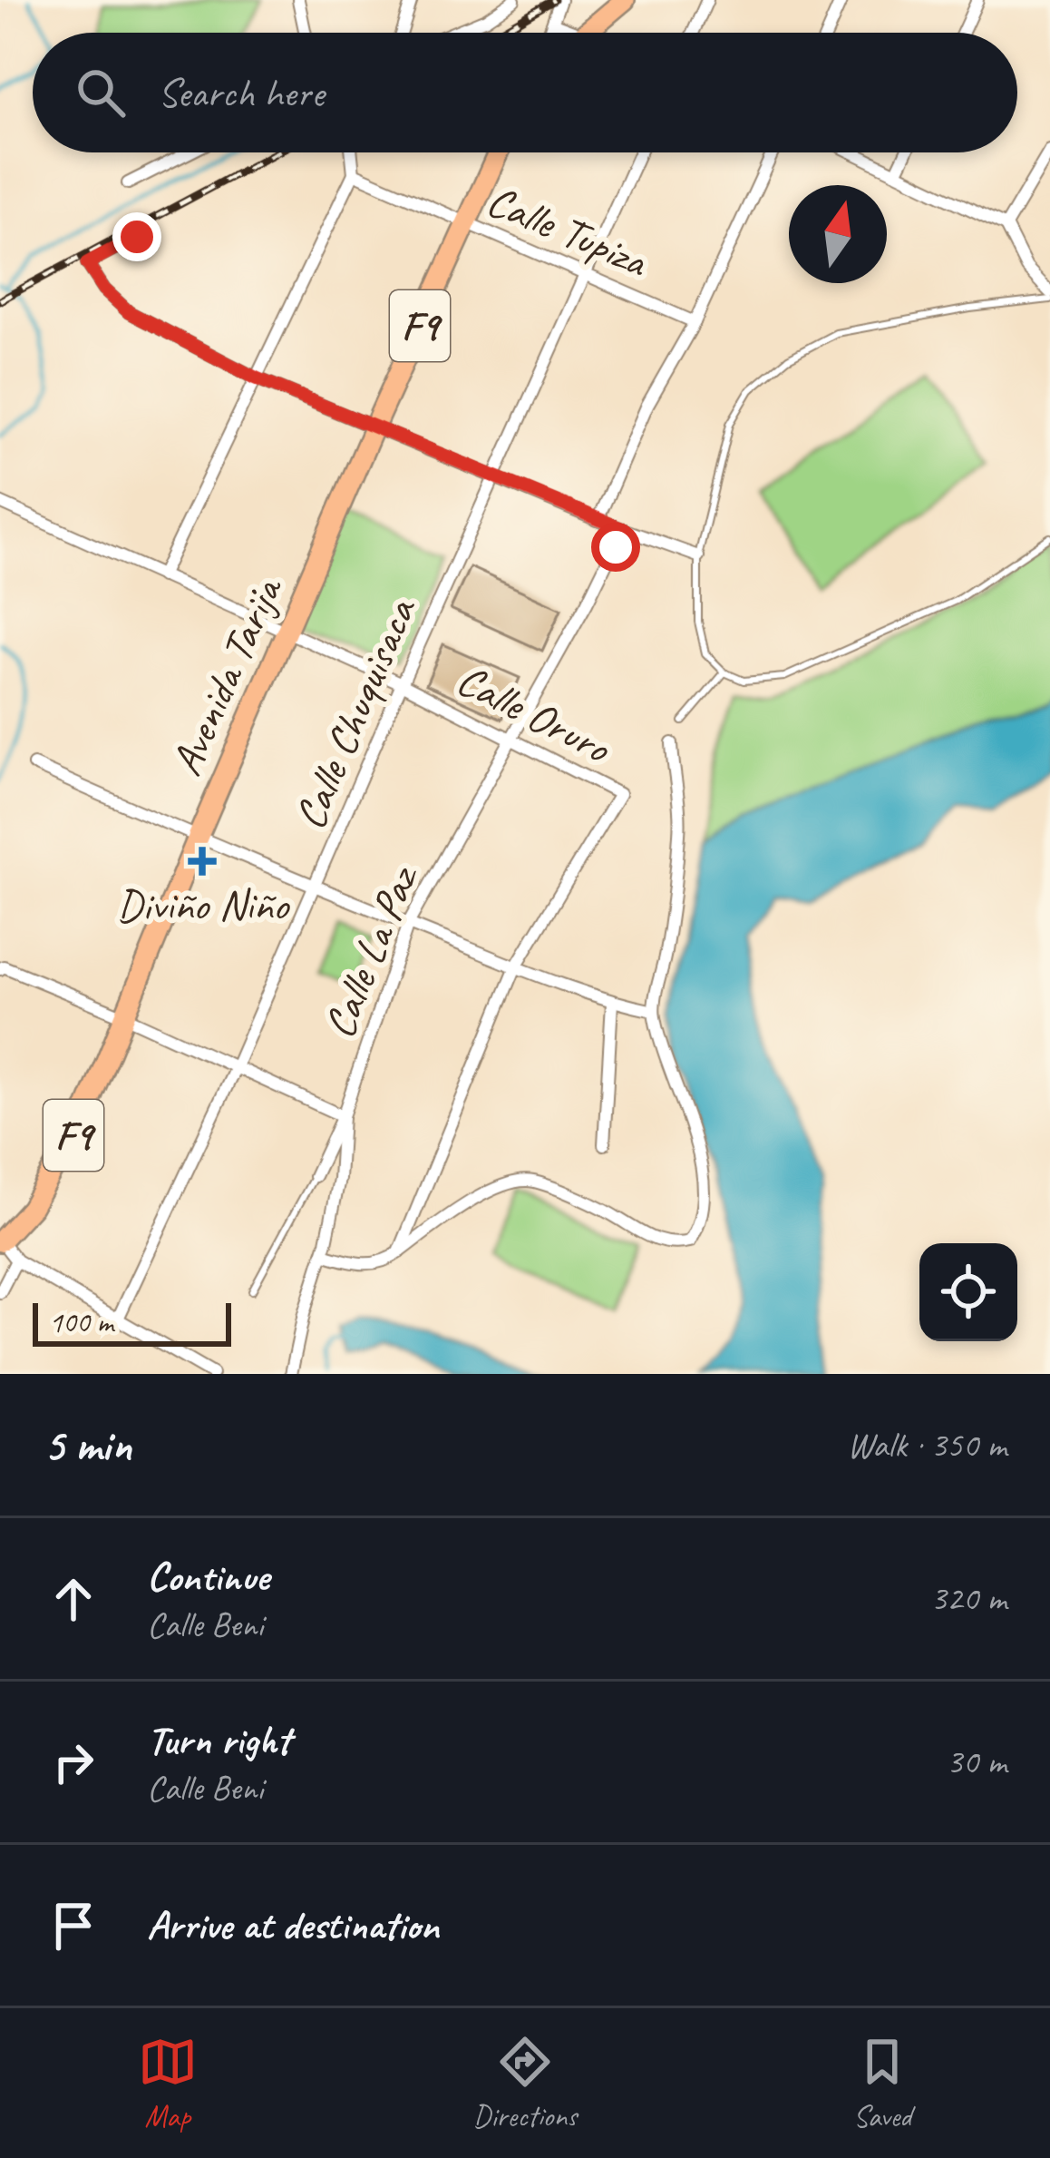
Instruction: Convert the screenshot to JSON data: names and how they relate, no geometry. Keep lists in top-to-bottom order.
{
  "streets": {
    "highway": ["F9", "Avenida Tarija"],
    "street": [
      "Calle Tupiza",
      "Calle Oruro",
      "Calle Chuquisaca",
      "Calle La Paz"
    ]
  },
  "crossings": [
    ["Calle Tupiza", "Avenida Tarija"],
    ["Calle Tupiza", "Calle Chuquisaca"],
    ["Avenida Tarija", "Calle Oruro"],
    ["Calle Oruro", "Calle Chuquisaca"],
    ["Calle Oruro", "Calle La Paz"]
  ],
  "places": {
    "health": ["Diviño Niño"]
  },
  "scale_bar": "100 m",
  "north": "top",
  "page": {
    "search": "Search here",
    "scale": "100 m",
    "heading": ["5 min", "Walk · 350 m"],
    "list": [
      ["Continue", "Calle Beni", "320 m"],
      ["Turn right", "Calle Beni", "30 m"],
      "Arrive at destination"
    ],
    "nav": ["Map", "Directions", "Saved"]
  }
}
